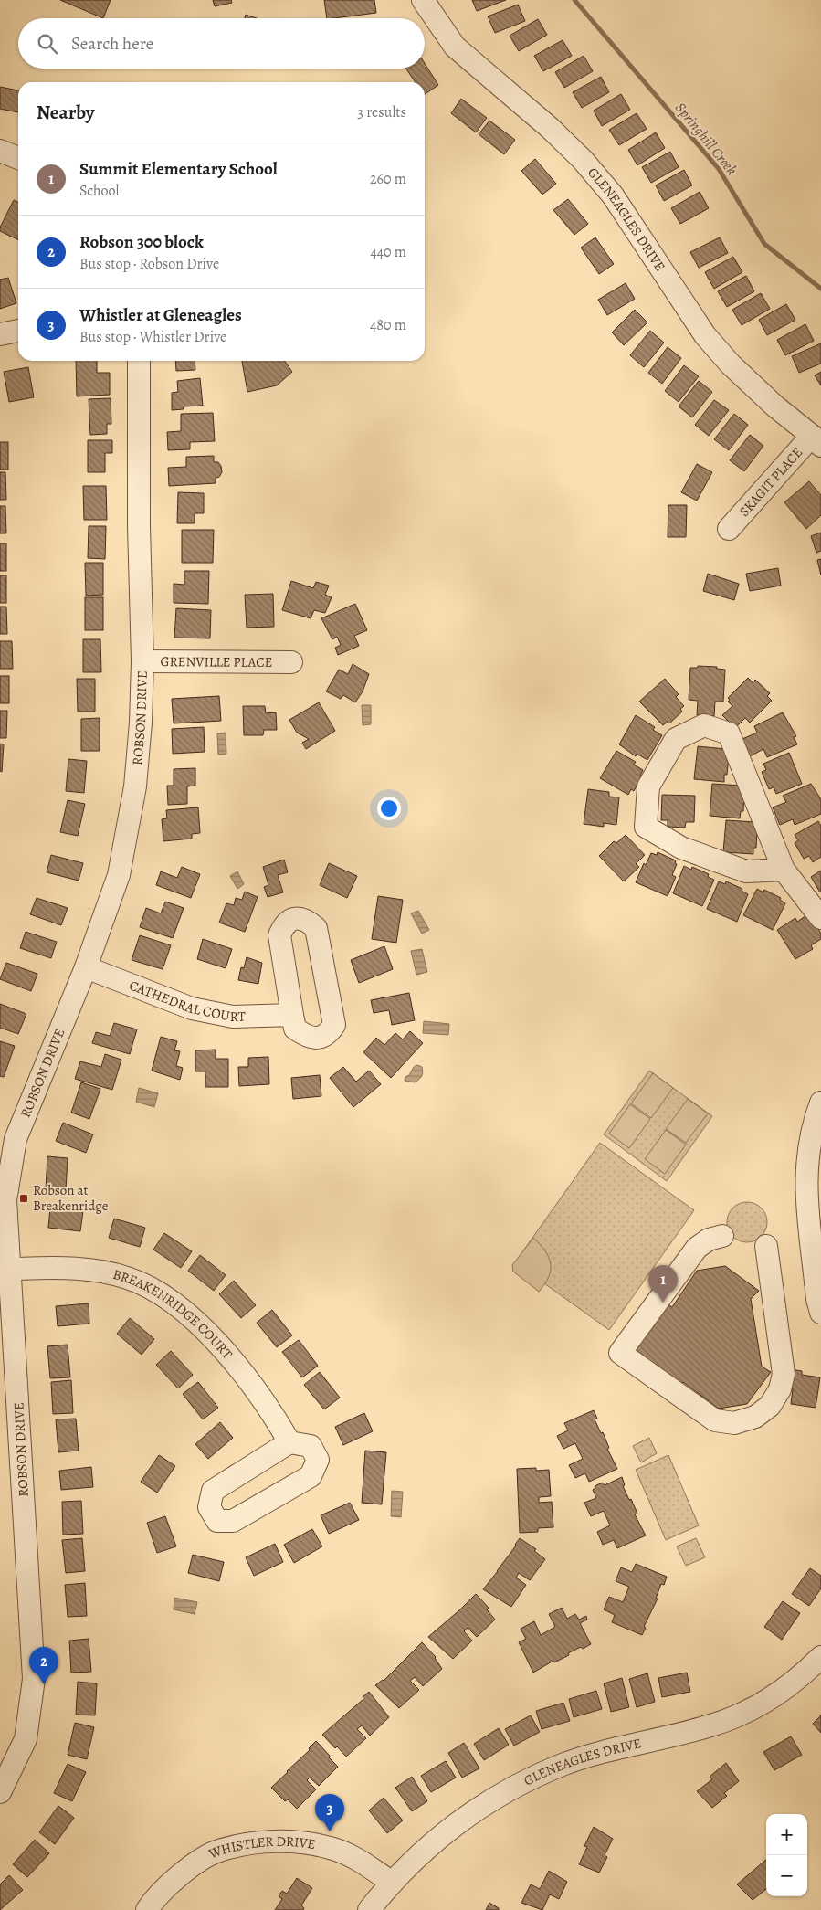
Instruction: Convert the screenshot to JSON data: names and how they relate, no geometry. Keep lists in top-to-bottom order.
{
  "streets": {
    "street": [
      "GLENEAGLES DRIVE",
      "SKAGIT PLACE",
      "GRENVILLE PLACE",
      "ROBSON DRIVE",
      "CATHEDRAL COURT",
      "BREAKENRIDGE COURT",
      "WHISTLER DRIVE"
    ]
  },
  "crossings": [
    ["GLENEAGLES DRIVE", "SKAGIT PLACE"],
    ["GLENEAGLES DRIVE", "WHISTLER DRIVE"],
    ["GRENVILLE PLACE", "ROBSON DRIVE"],
    ["ROBSON DRIVE", "CATHEDRAL COURT"],
    ["ROBSON DRIVE", "BREAKENRIDGE COURT"]
  ],
  "water": ["Springhill Creek"],
  "places": {
    "transit": ["Robson at Breakenridge"]
  },
  "page": {
    "search": "Search here",
    "heading": ["Nearby", "3 results"],
    "list": [
      {
        "mark": "1",
        "name": "Summit Elementary School",
        "note": "School",
        "value": "260 m"
      },
      {
        "mark": "2",
        "name": "Robson 300 block",
        "note": "Bus stop · Robson Drive",
        "value": "440 m"
      },
      {
        "mark": "3",
        "name": "Whistler at Gleneagles",
        "note": "Bus stop · Whistler Drive",
        "value": "480 m"
      }
    ],
    "pins": ["1", "2", "3"],
    "map_buttons": ["+", "−"]
  }
}
